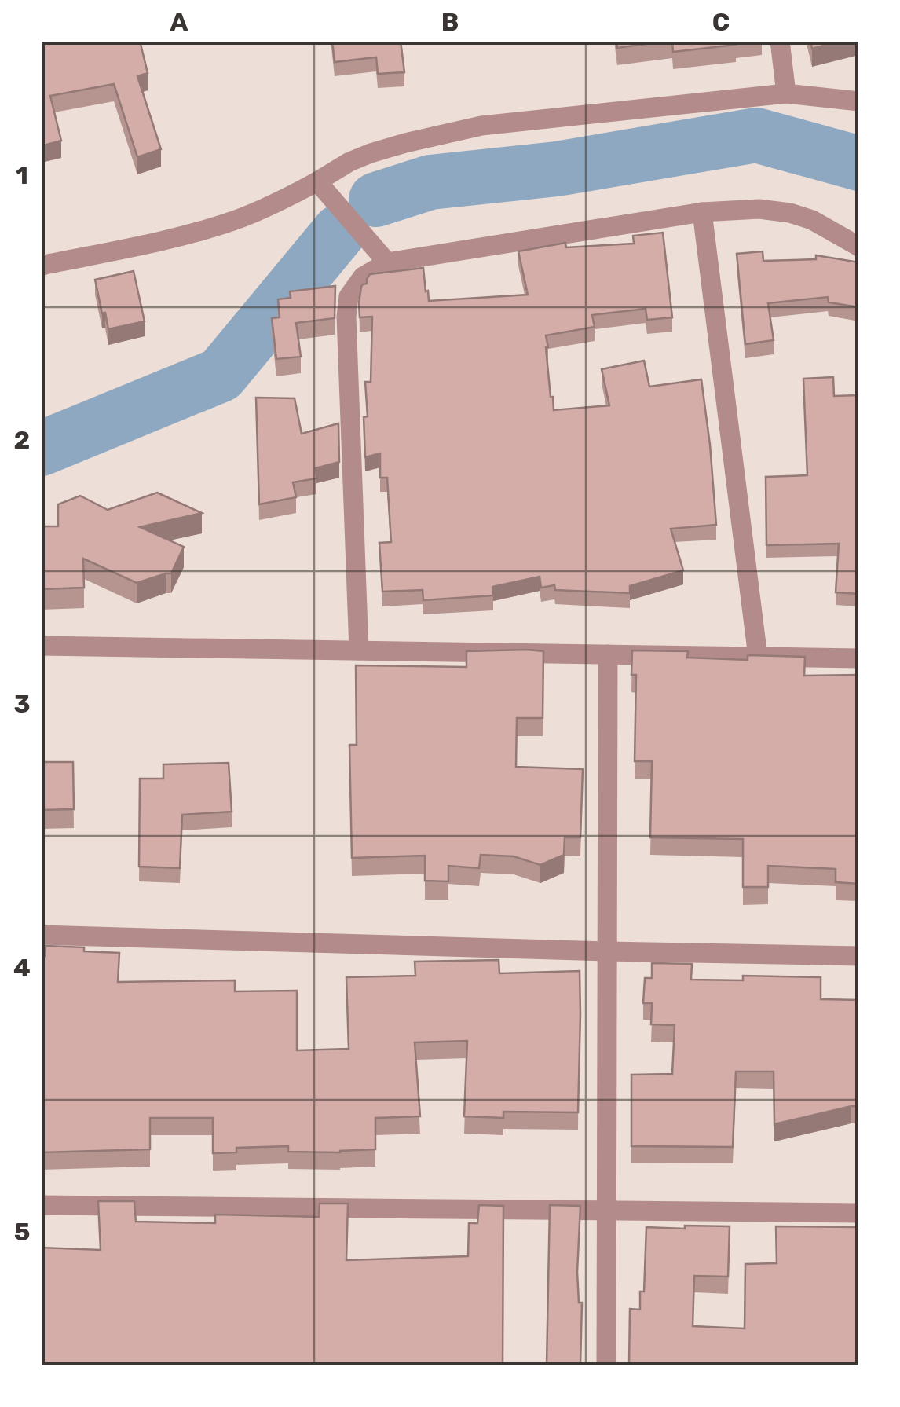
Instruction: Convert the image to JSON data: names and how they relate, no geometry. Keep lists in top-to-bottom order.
{
  "grid": {
    "columns": ["A", "B", "C"],
    "rows": [
      "1",
      "2",
      "3",
      "4",
      "5"
    ]
  }
}
